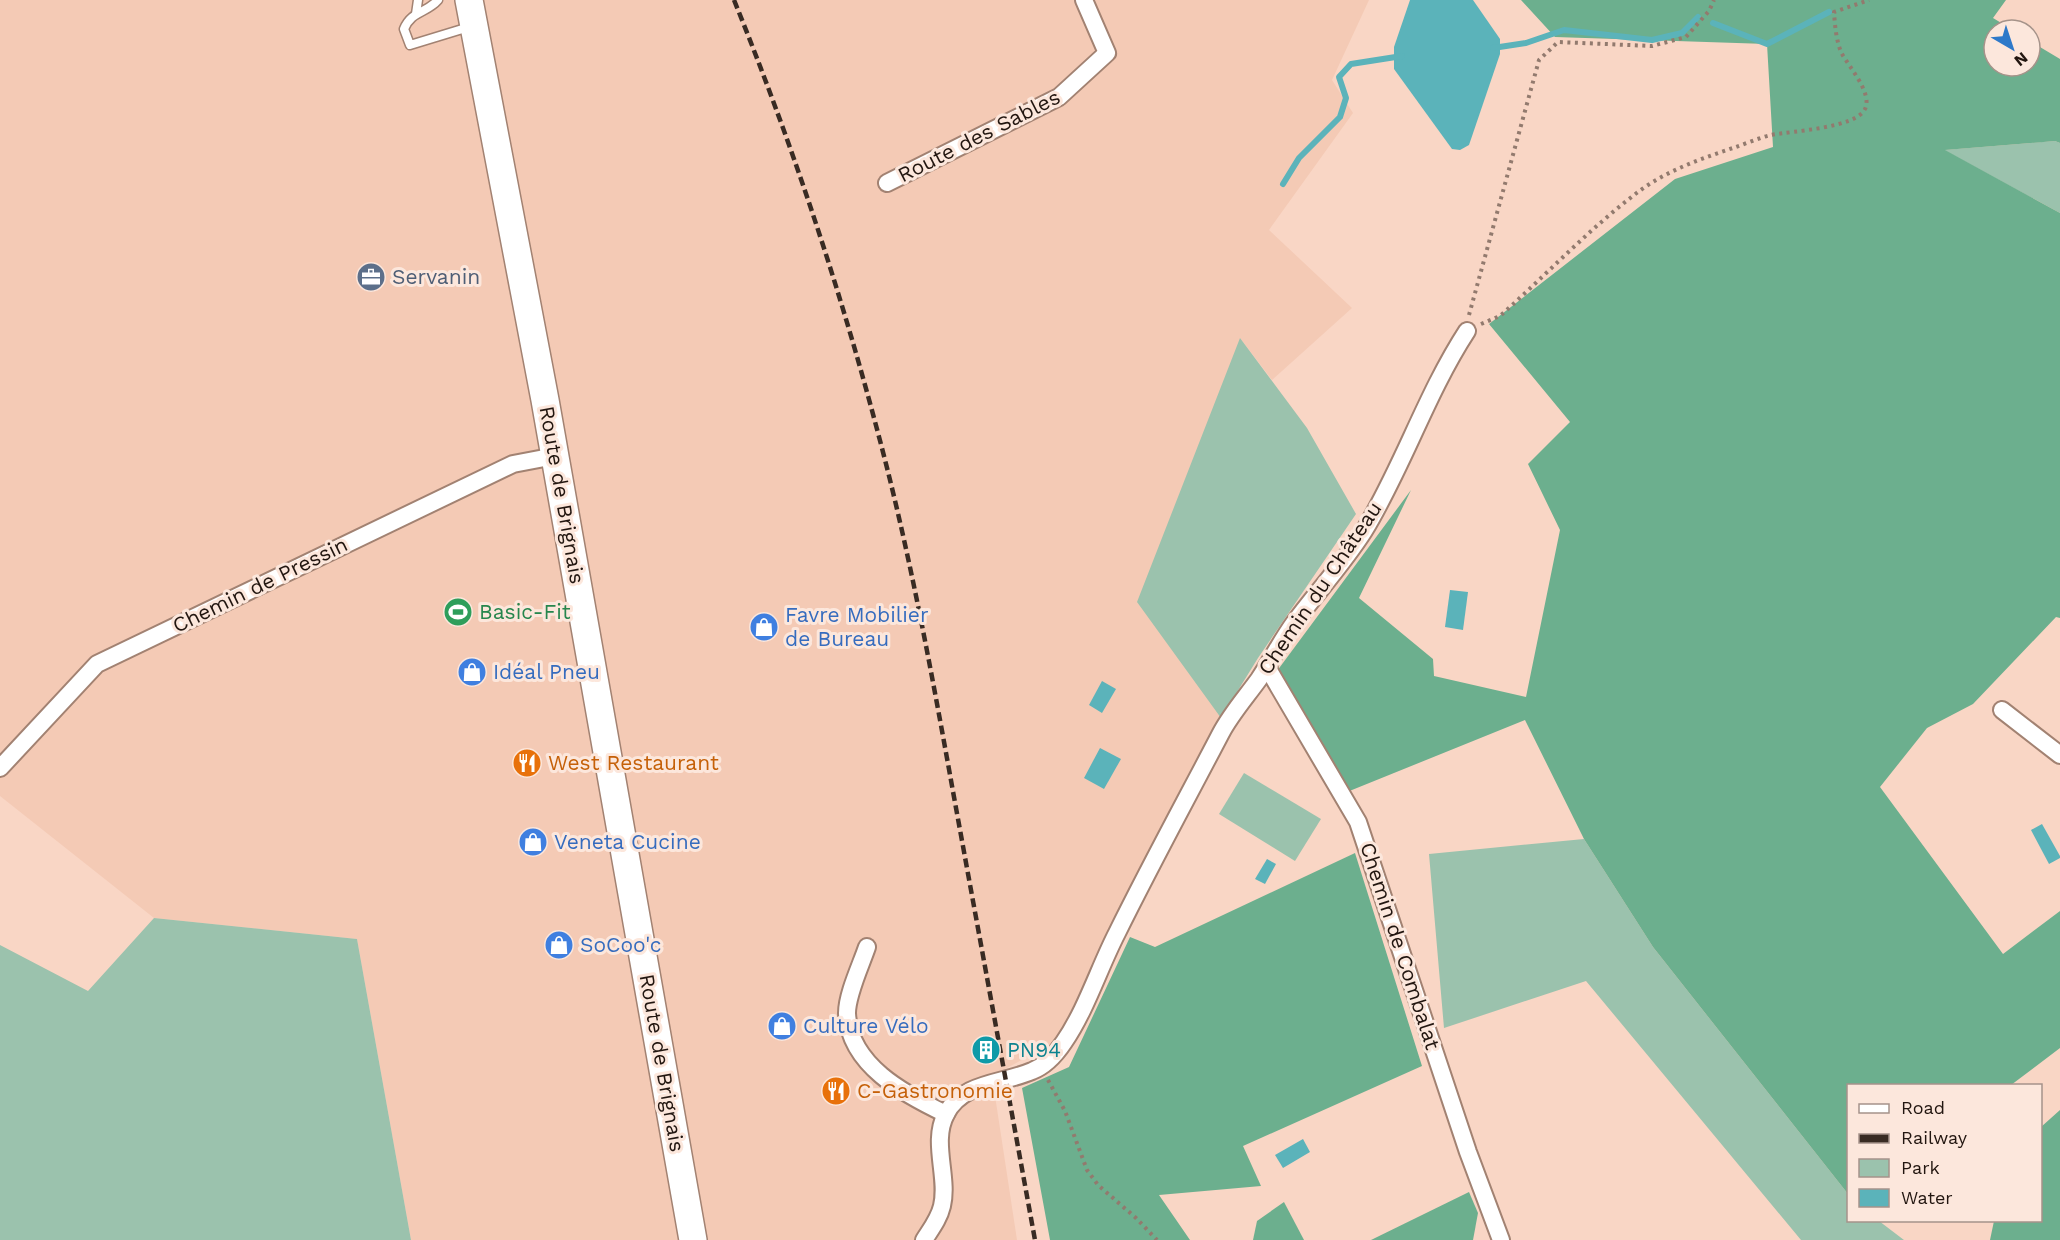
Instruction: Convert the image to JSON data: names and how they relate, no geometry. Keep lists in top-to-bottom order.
{
  "streets": {
    "main road": ["Route de Brignais"],
    "street": [
      "Route des Sables",
      "Chemin de Pressin",
      "Chemin du Château",
      "Chemin de Combalat"
    ]
  },
  "crossings": [
    ["Route de Brignais", "Chemin de Pressin"],
    ["Chemin du Château", "Chemin de Combalat"]
  ],
  "places": {
    "office": ["Servanin"],
    "sports": ["Basic-Fit"],
    "shop": [
      "Favre Mobilier de Bureau",
      "Idéal Pneu",
      "Veneta Cucine",
      "SoCoo'c",
      "Culture Vélo"
    ],
    "restaurant": ["West Restaurant", "C-Gastronomie"],
    "building": ["PN94"]
  },
  "legend": [
    "Road",
    "Railway",
    "Park",
    "Water"
  ],
  "north": "bottom right"
}
